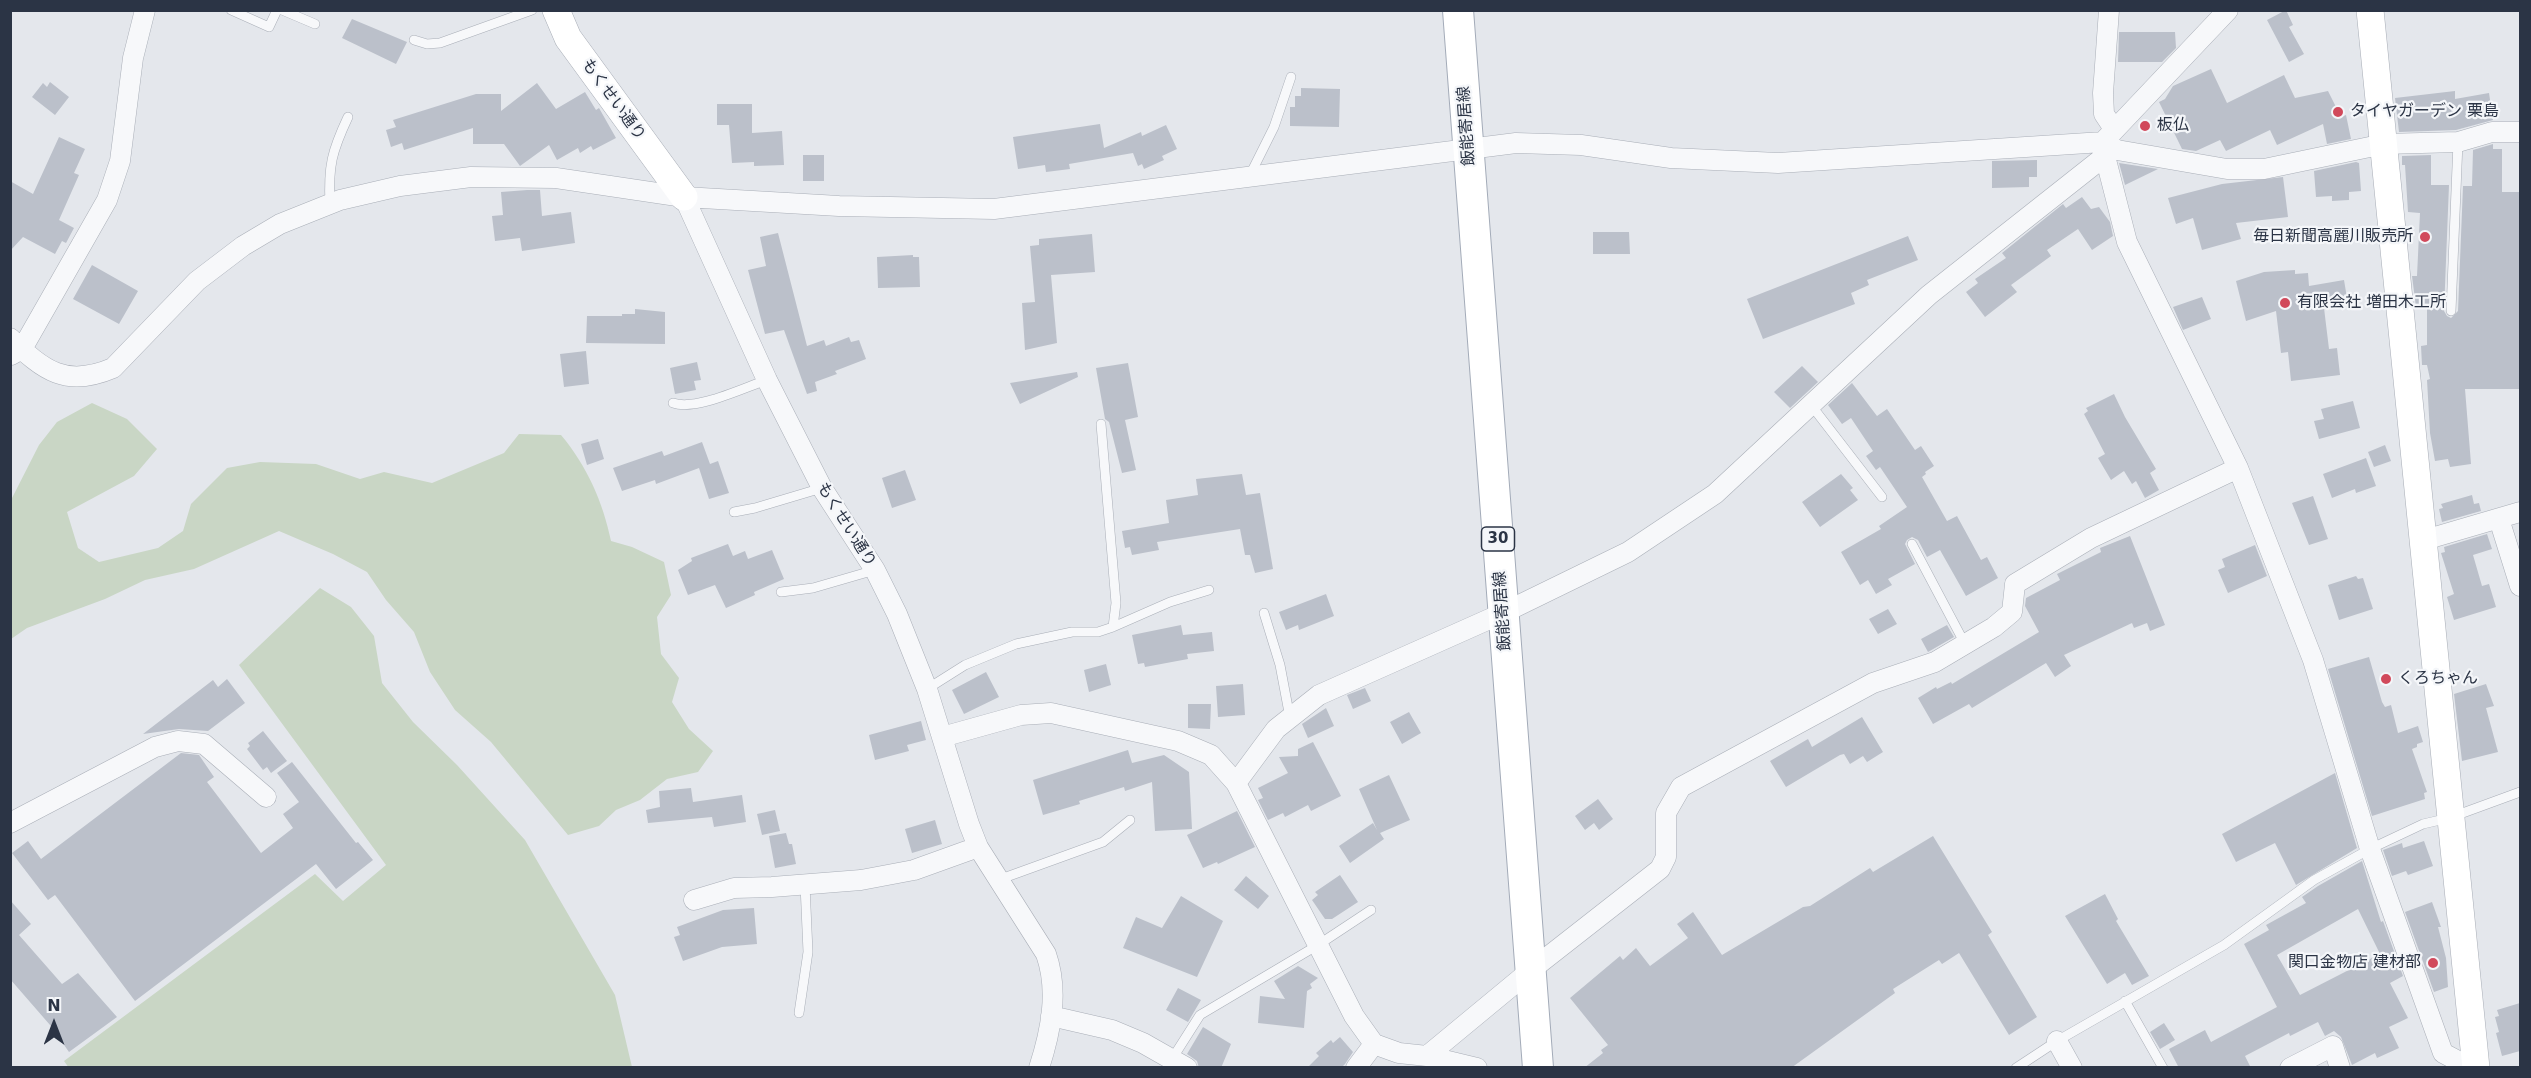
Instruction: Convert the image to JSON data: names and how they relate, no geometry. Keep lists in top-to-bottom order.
{
  "streets": {
    "main road": ["飯能寄居線", "30"],
    "street": ["もくせい通り"]
  },
  "places": [
    "タイヤガーデン 栗島",
    "板仏",
    "毎日新聞高麗川販売所",
    "有限会社 増田木工所",
    "くろちゃん",
    "関口金物店 建材部"
  ],
  "north": "top"
}
